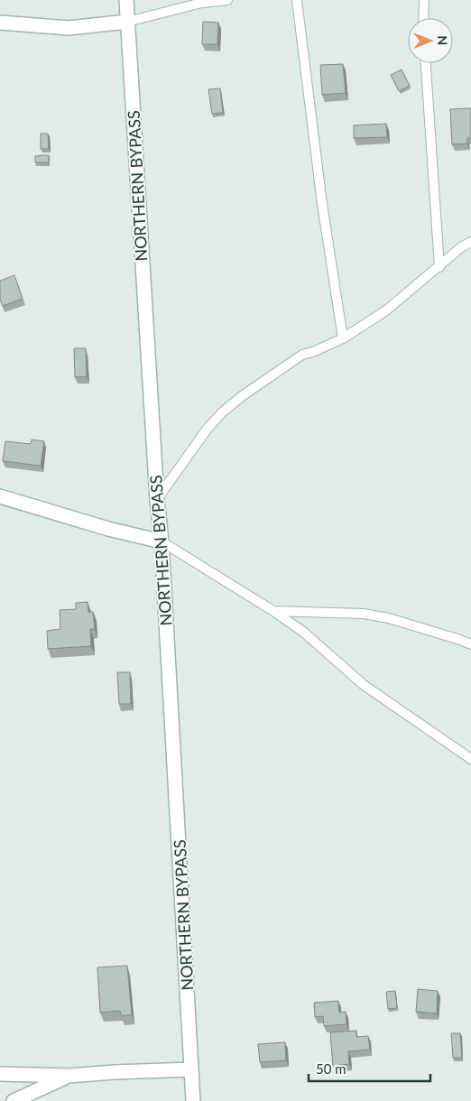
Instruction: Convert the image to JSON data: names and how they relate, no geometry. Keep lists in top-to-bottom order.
{
  "streets": {
    "street": ["NORTHERN BYPASS"]
  },
  "scale_bar": "50 m",
  "north": "right"
}
